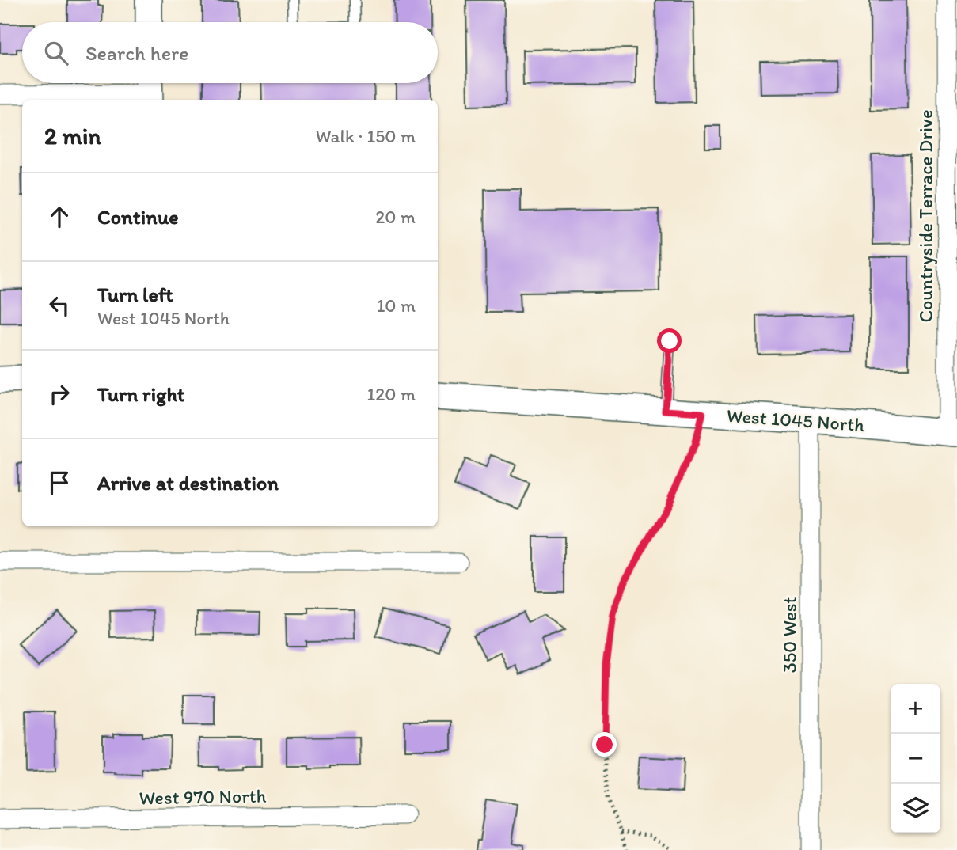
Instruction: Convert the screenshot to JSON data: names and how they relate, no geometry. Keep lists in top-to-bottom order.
{
  "streets": {
    "main road": ["West 1045 North"],
    "street": ["Countryside Terrace Drive", "350 West", "West 970 North"]
  },
  "crossings": [
    ["Countryside Terrace Drive", "West 1045 North"],
    ["West 1045 North", "350 West"]
  ],
  "page": {
    "search": "Search here",
    "heading": ["2 min", "Walk · 150 m"],
    "list": [
      ["Continue", "20 m"],
      ["Turn left", "West 1045 North", "10 m"],
      ["Turn right", "120 m"],
      "Arrive at destination"
    ],
    "map_buttons": ["+", "−"]
  }
}
